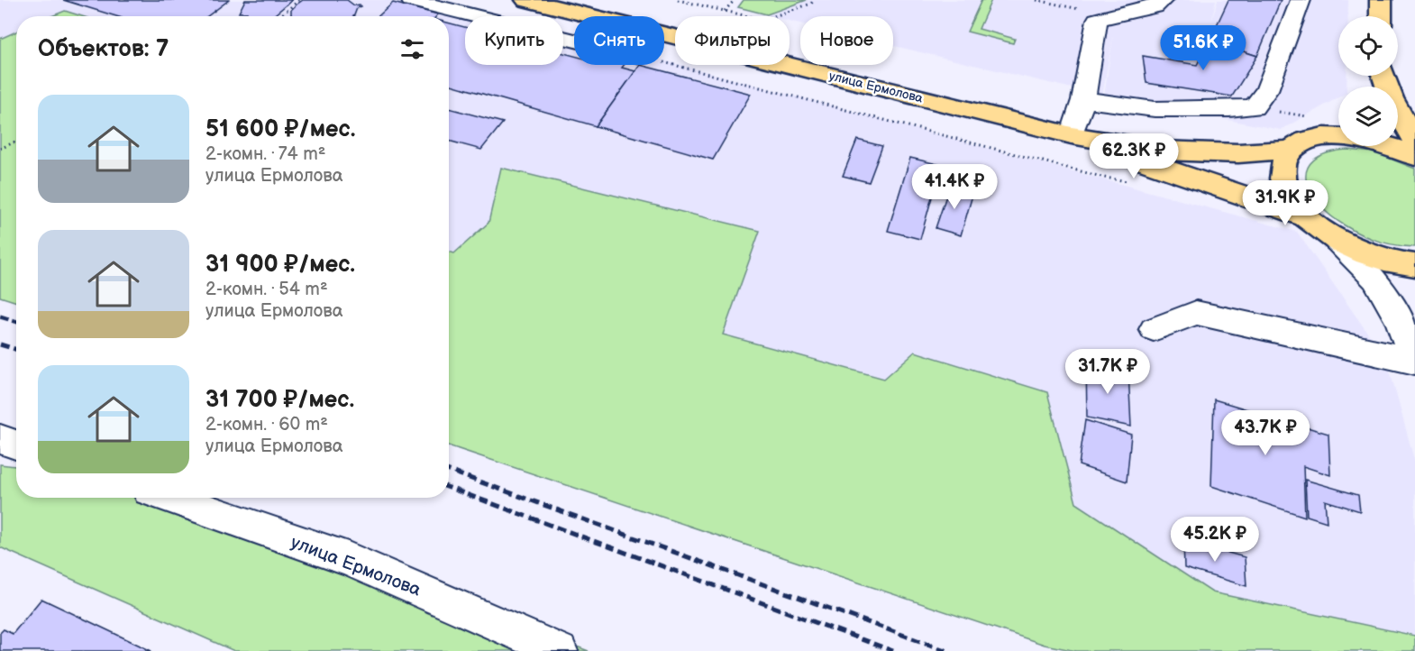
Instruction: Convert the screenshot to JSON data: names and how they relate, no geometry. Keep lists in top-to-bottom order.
{
  "streets": {
    "main road": ["улица Ермолова"]
  },
  "page": {
    "chip": [
      "Купить",
      "Снять",
      "Фильтры",
      "Новое"
    ],
    "heading": "Объектов: 7",
    "price": [
      "51.6K ₽",
      "62.3K ₽",
      "41.4K ₽",
      "31.9K ₽",
      "31.7K ₽",
      "43.7K ₽",
      "45.2K ₽"
    ],
    "list": [
      {
        "name": "51 600 ₽/мес.",
        "note": "2-комн. · 74 m² · улица Ермолова"
      },
      {
        "name": "31 900 ₽/мес.",
        "note": "2-комн. · 54 m² · улица Ермолова"
      },
      {
        "name": "31 700 ₽/мес.",
        "note": "2-комн. · 60 m² · улица Ермолова"
      }
    ]
  }
}
